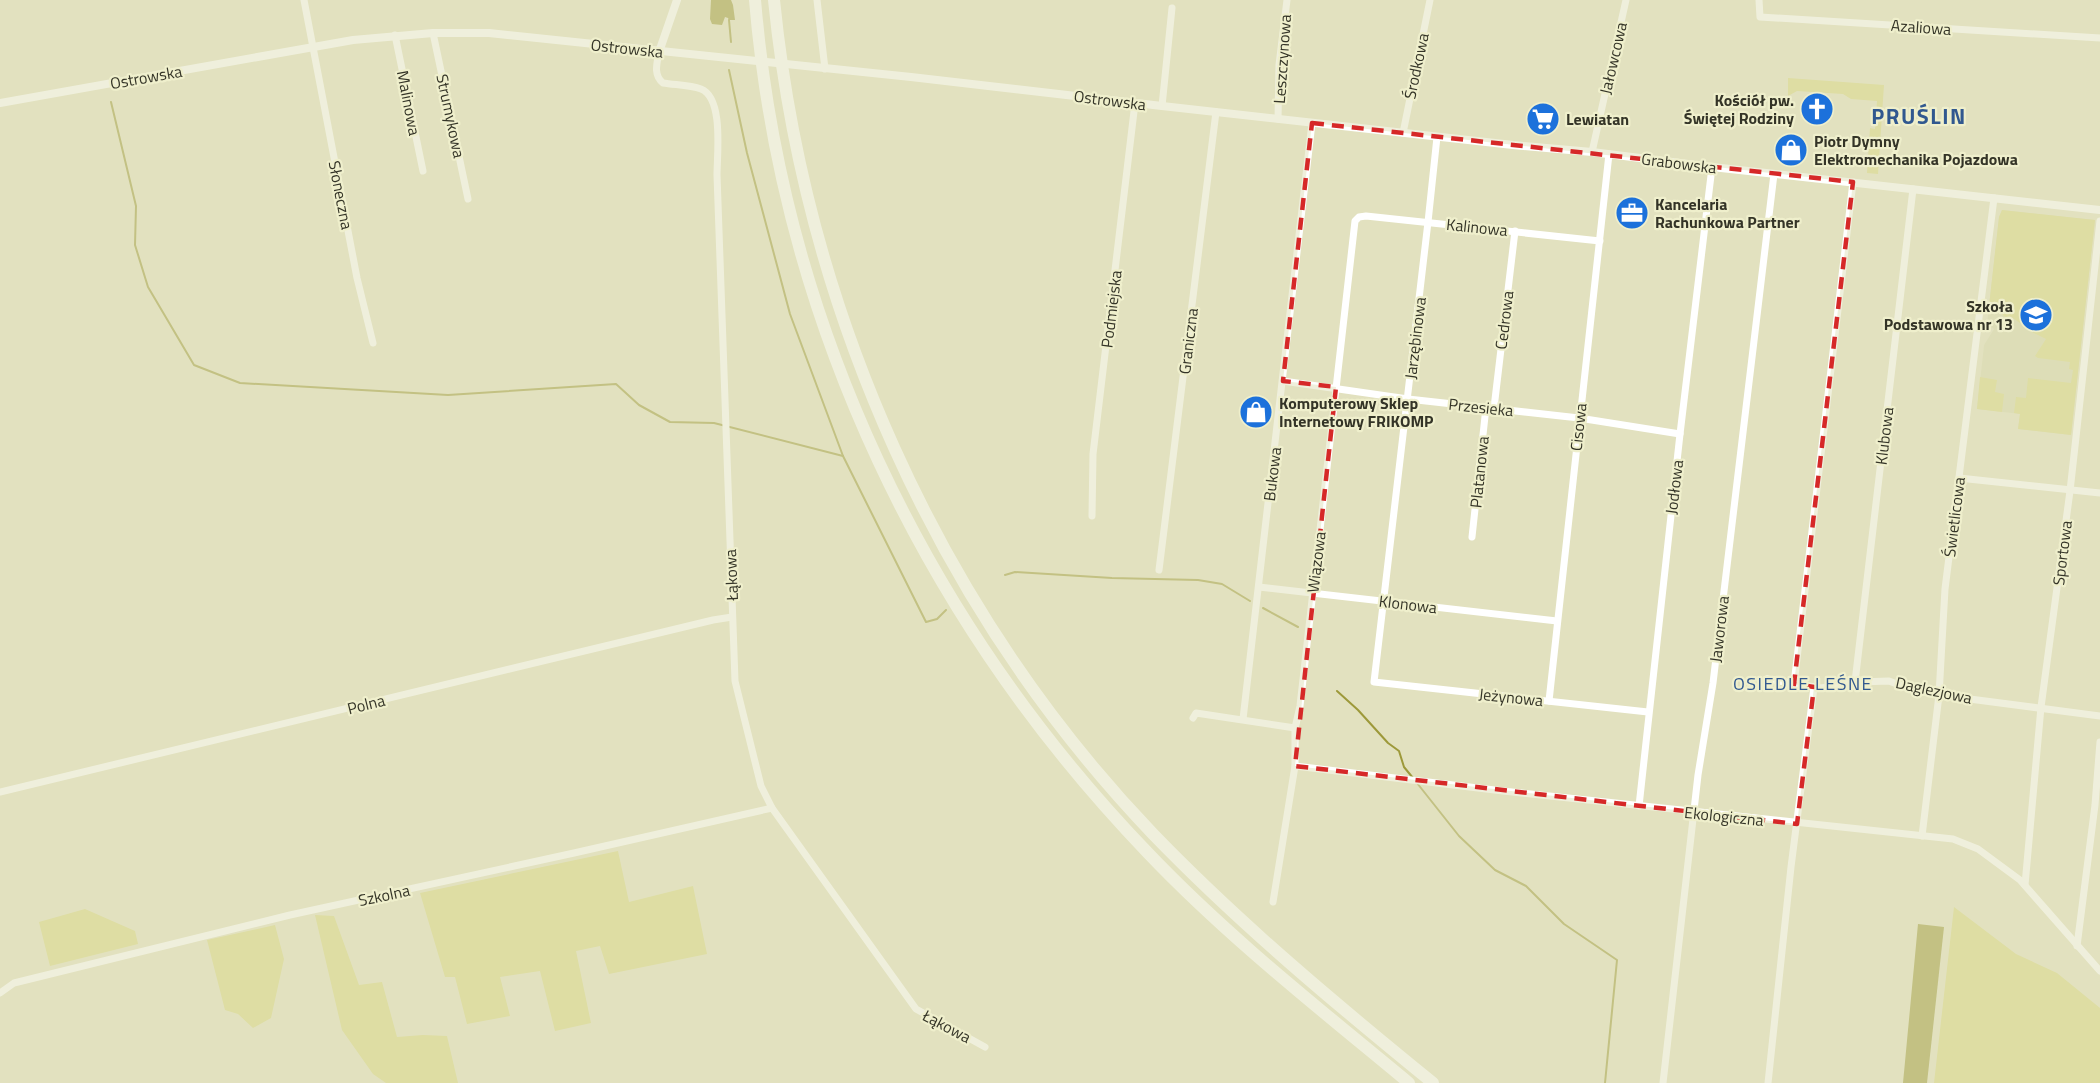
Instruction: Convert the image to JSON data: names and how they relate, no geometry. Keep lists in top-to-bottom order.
{
  "streets": {
    "street": [
      "Azaliowa",
      "Ostrowska",
      "Jałowcowa",
      "Leszczynowa",
      "Środkowa",
      "Malinowa",
      "Strumykowa",
      "Grabowska",
      "Słoneczna",
      "Kalinowa",
      "Podmiejska",
      "Cedrowa",
      "Jarzębinowa",
      "Graniczna",
      "Przesieka",
      "Cisowa",
      "Klubowa",
      "Platanowa",
      "Bukowa",
      "Jodłowa",
      "Świetlicowa",
      "Sportowa",
      "Wiązowa",
      "Łąkowa",
      "Klonowa",
      "Jaworowa",
      "Daglezjowa",
      "Jeżynowa",
      "Polna",
      "Ekologiczna",
      "Szkolna"
    ]
  },
  "crossings": [
    ["Ostrowska", "Malinowa"],
    ["Ostrowska", "Strumykowa"],
    ["Ostrowska", "Grabowska"],
    ["Ostrowska", "Słoneczna"],
    ["Ostrowska", "Podmiejska"],
    ["Ostrowska", "Graniczna"],
    ["Ostrowska", "Łąkowa"],
    ["Jałowcowa", "Grabowska"],
    ["Leszczynowa", "Grabowska"],
    ["Środkowa", "Grabowska"],
    ["Grabowska", "Jarzębinowa"],
    ["Grabowska", "Cisowa"],
    ["Grabowska", "Klubowa"],
    ["Grabowska", "Bukowa"],
    ["Grabowska", "Jodłowa"],
    ["Grabowska", "Świetlicowa"],
    ["Grabowska", "Jaworowa"],
    ["Kalinowa", "Cedrowa"],
    ["Kalinowa", "Jarzębinowa"],
    ["Kalinowa", "Cisowa"],
    ["Kalinowa", "Wiązowa"],
    ["Cedrowa", "Przesieka"],
    ["Cedrowa", "Platanowa"],
    ["Jarzębinowa", "Przesieka"],
    ["Jarzębinowa", "Klonowa"],
    ["Jarzębinowa", "Jeżynowa"],
    ["Przesieka", "Cisowa"],
    ["Przesieka", "Platanowa"],
    ["Przesieka", "Bukowa"],
    ["Przesieka", "Jodłowa"],
    ["Przesieka", "Wiązowa"],
    ["Cisowa", "Klonowa"],
    ["Cisowa", "Jeżynowa"],
    ["Klubowa", "Daglezjowa"],
    ["Bukowa", "Klonowa"],
    ["Jodłowa", "Jeżynowa"],
    ["Jodłowa", "Ekologiczna"],
    ["Świetlicowa", "Daglezjowa"],
    ["Świetlicowa", "Ekologiczna"],
    ["Sportowa", "Daglezjowa"],
    ["Sportowa", "Ekologiczna"],
    ["Wiązowa", "Klonowa"],
    ["Wiązowa", "Ekologiczna"],
    ["Łąkowa", "Polna"],
    ["Łąkowa", "Szkolna"],
    ["Jaworowa", "Ekologiczna"]
  ],
  "districts": ["PRUŚLIN", "OSIEDLE LEŚNE"],
  "places": {
    "church": ["Kościół pw. Świętej Rodziny"],
    "supermarket": ["Lewiatan"],
    "shop": ["Piotr Dymny Elektromechanika Pojazdowa", "Komputerowy Sklep Internetowy FRIKOMP"],
    "office": ["Kancelaria Rachunkowa Partner"],
    "school or university": ["Szkoła Podstawowa nr 13"]
  }
}
